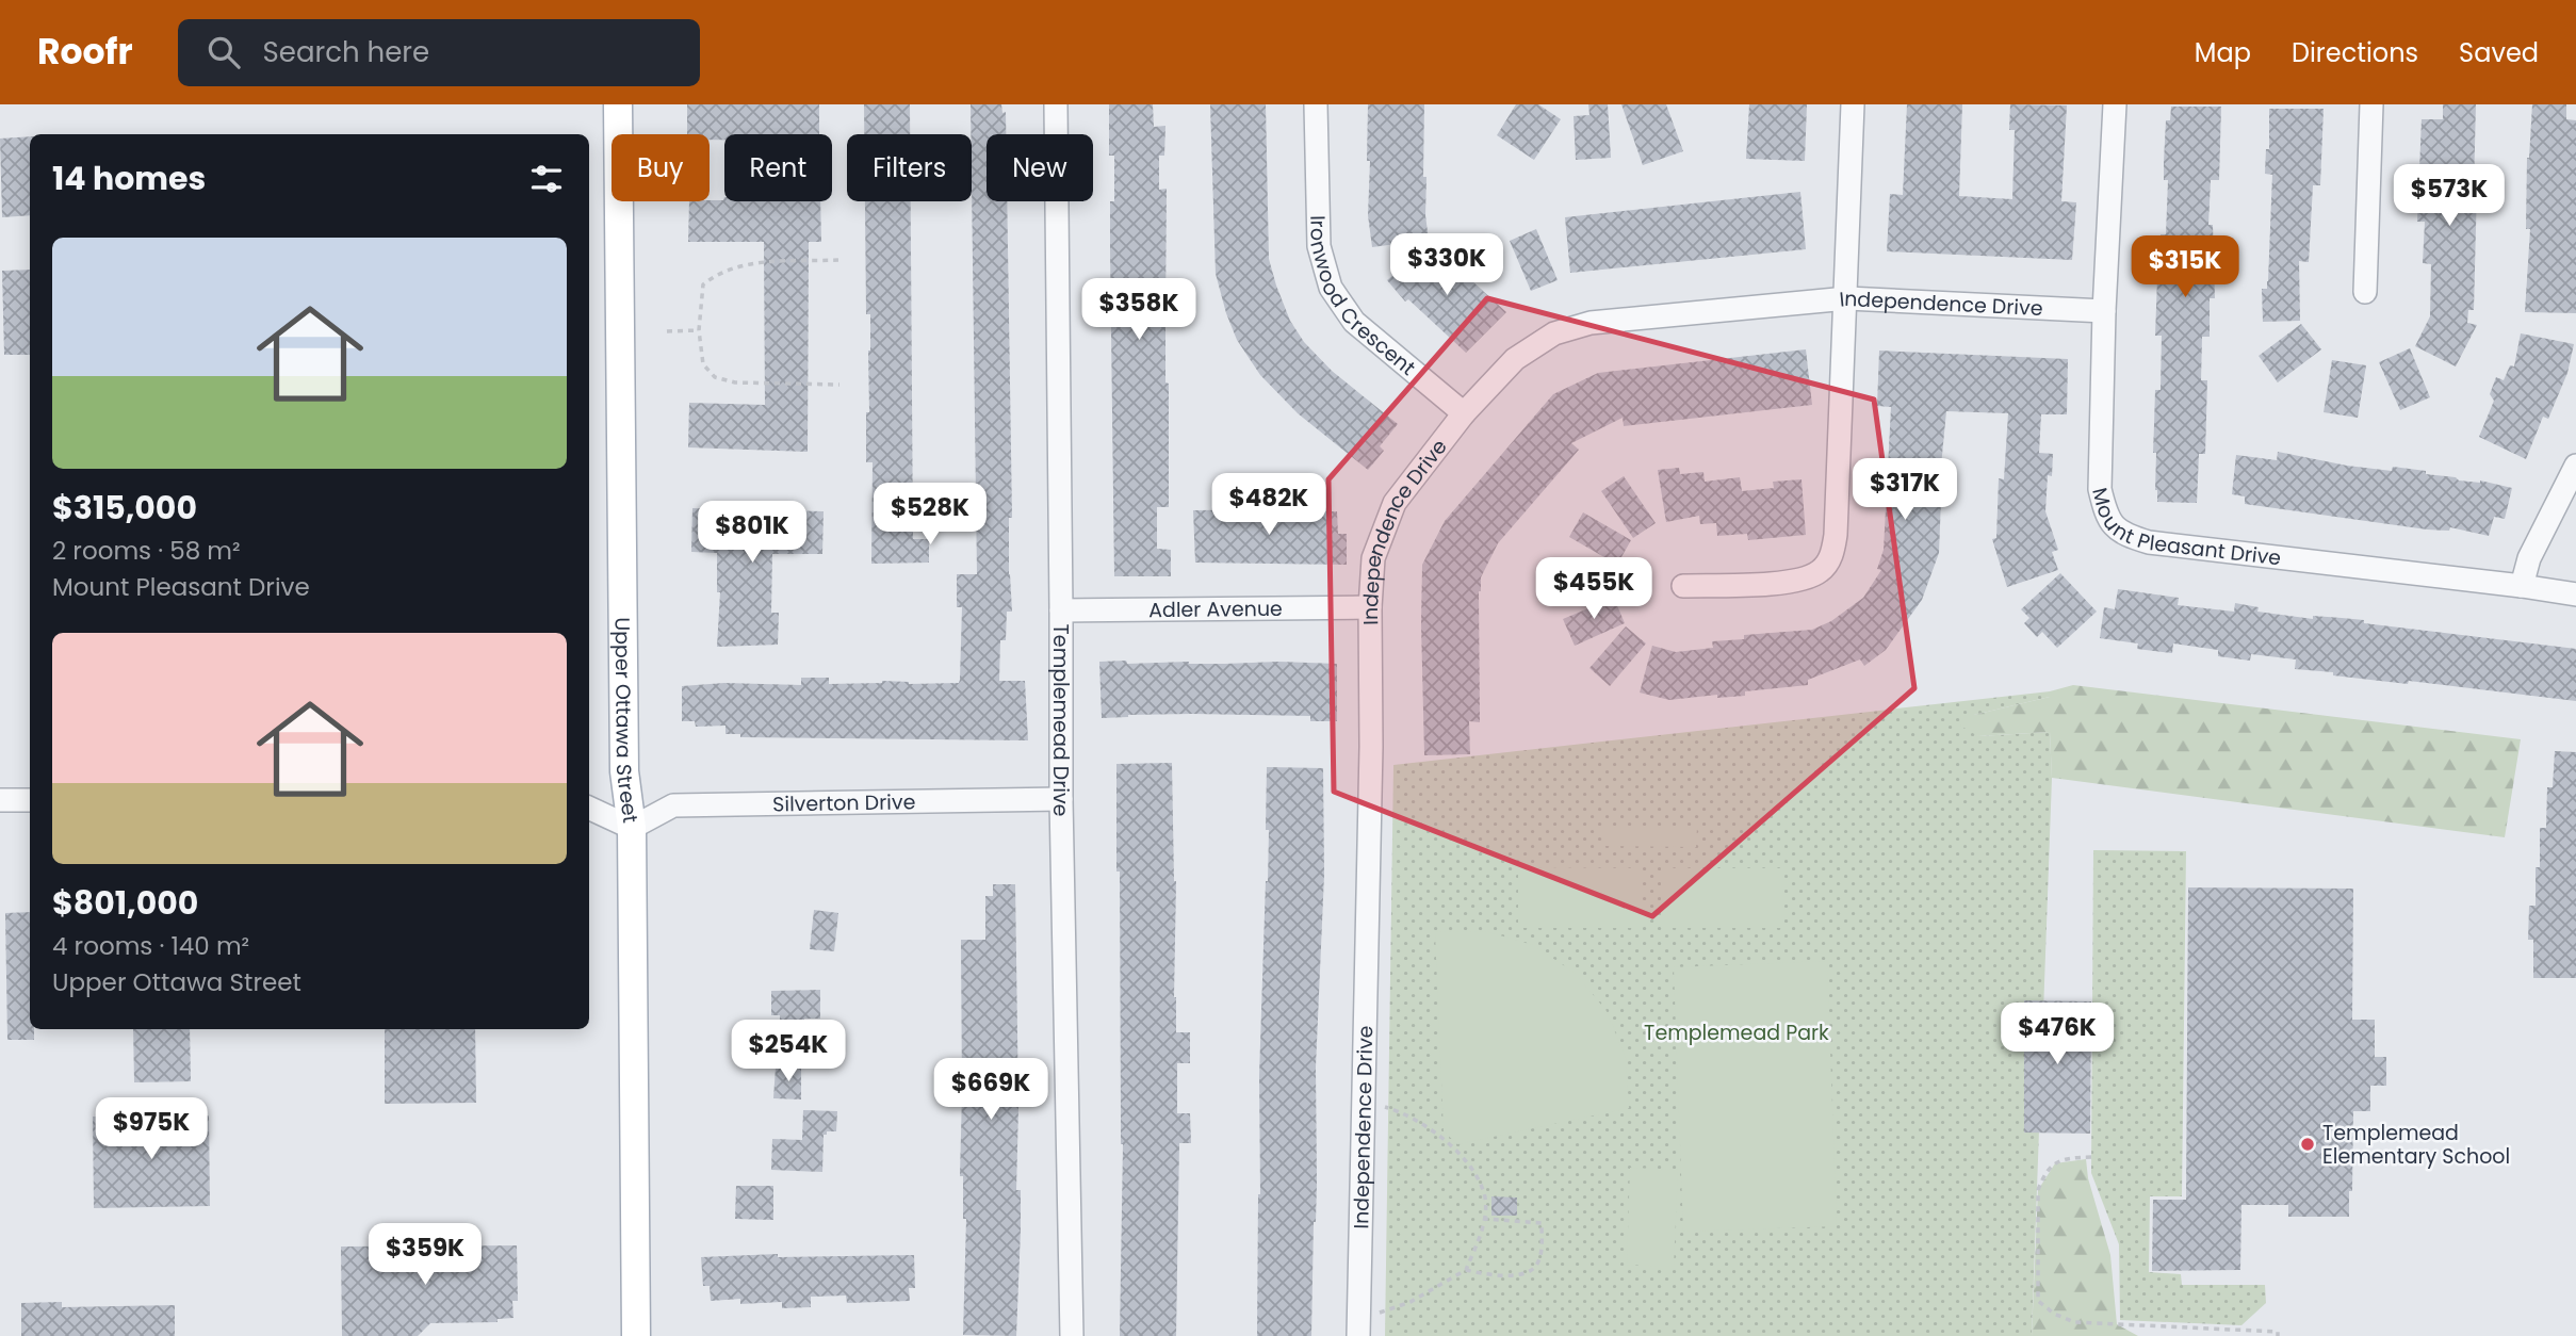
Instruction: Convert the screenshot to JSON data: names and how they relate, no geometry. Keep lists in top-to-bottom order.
{
  "streets": {
    "main road": ["Upper Ottawa Street"],
    "street": [
      "Ironwood Crescent",
      "Independence Drive",
      "Mount Pleasant Drive",
      "Adler Avenue",
      "Templemead Drive",
      "Silverton Drive"
    ]
  },
  "crossings": [
    ["Ironwood Crescent", "Independence Drive"],
    ["Independence Drive", "Mount Pleasant Drive"],
    ["Independence Drive", "Adler Avenue"],
    ["Adler Avenue", "Templemead Drive"],
    ["Upper Ottawa Street", "Silverton Drive"],
    ["Templemead Drive", "Silverton Drive"]
  ],
  "parks": ["Templemead Park"],
  "places": ["Templemead Elementary School"],
  "page": {
    "header": "Roofr",
    "search": "Search here",
    "nav": ["Map", "Directions", "Saved"],
    "chip": [
      "Buy",
      "Rent",
      "Filters",
      "New"
    ],
    "heading": "14 homes",
    "price": [
      "$573K",
      "$330K",
      "$315K",
      "$358K",
      "$317K",
      "$482K",
      "$528K",
      "$801K",
      "$455K",
      "$476K",
      "$254K",
      "$669K",
      "$975K",
      "$359K"
    ],
    "list": [
      {
        "name": "$315,000",
        "note": "2 rooms · 58 m² · Mount Pleasant Drive"
      },
      {
        "name": "$801,000",
        "note": "4 rooms · 140 m² · Upper Ottawa Street"
      }
    ]
  }
}
